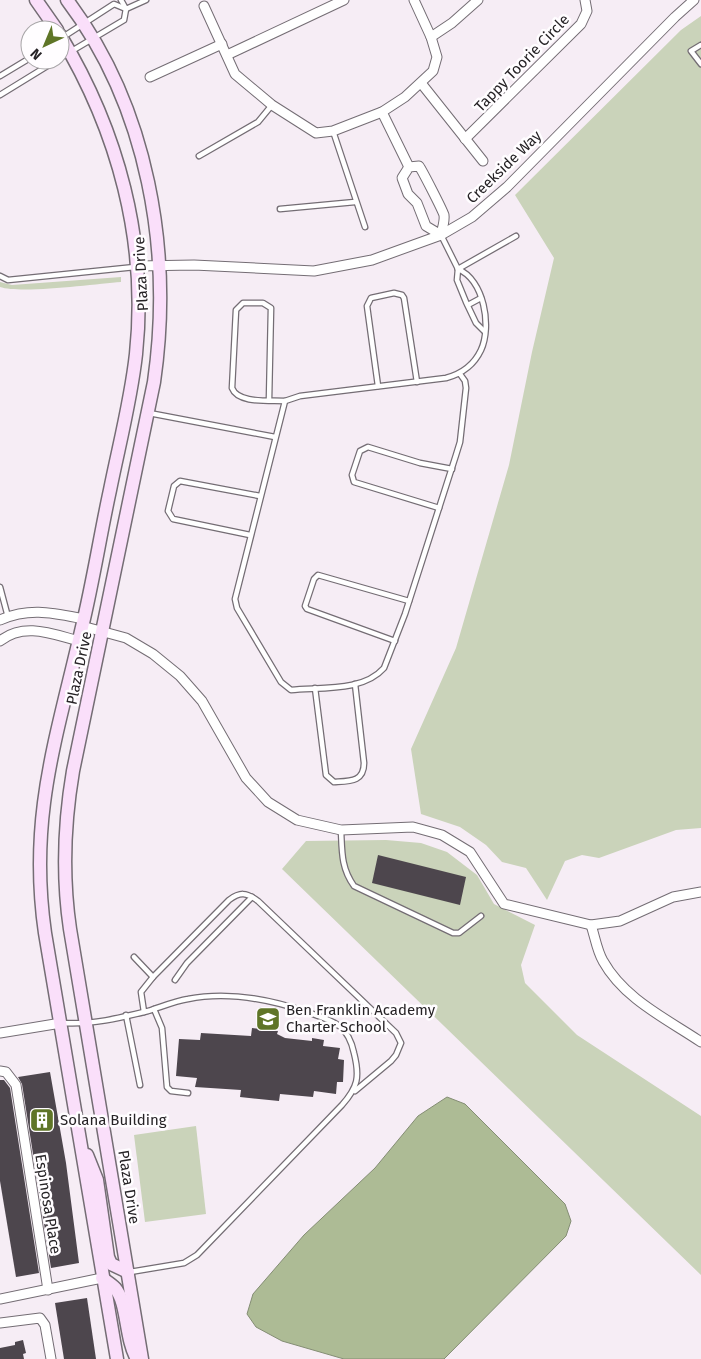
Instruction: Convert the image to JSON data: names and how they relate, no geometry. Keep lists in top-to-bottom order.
{
  "streets": {
    "street": [
      "Tappy Toorie Circle",
      "Creekside Way",
      "Plaza Drive",
      "Espinosa Place"
    ]
  },
  "crossings": [
    ["Creekside Way", "Plaza Drive"]
  ],
  "places": {
    "school or university": ["Ben Franklin Academy Charter School"],
    "building": ["Solana Building"]
  },
  "north": "bottom left"
}
